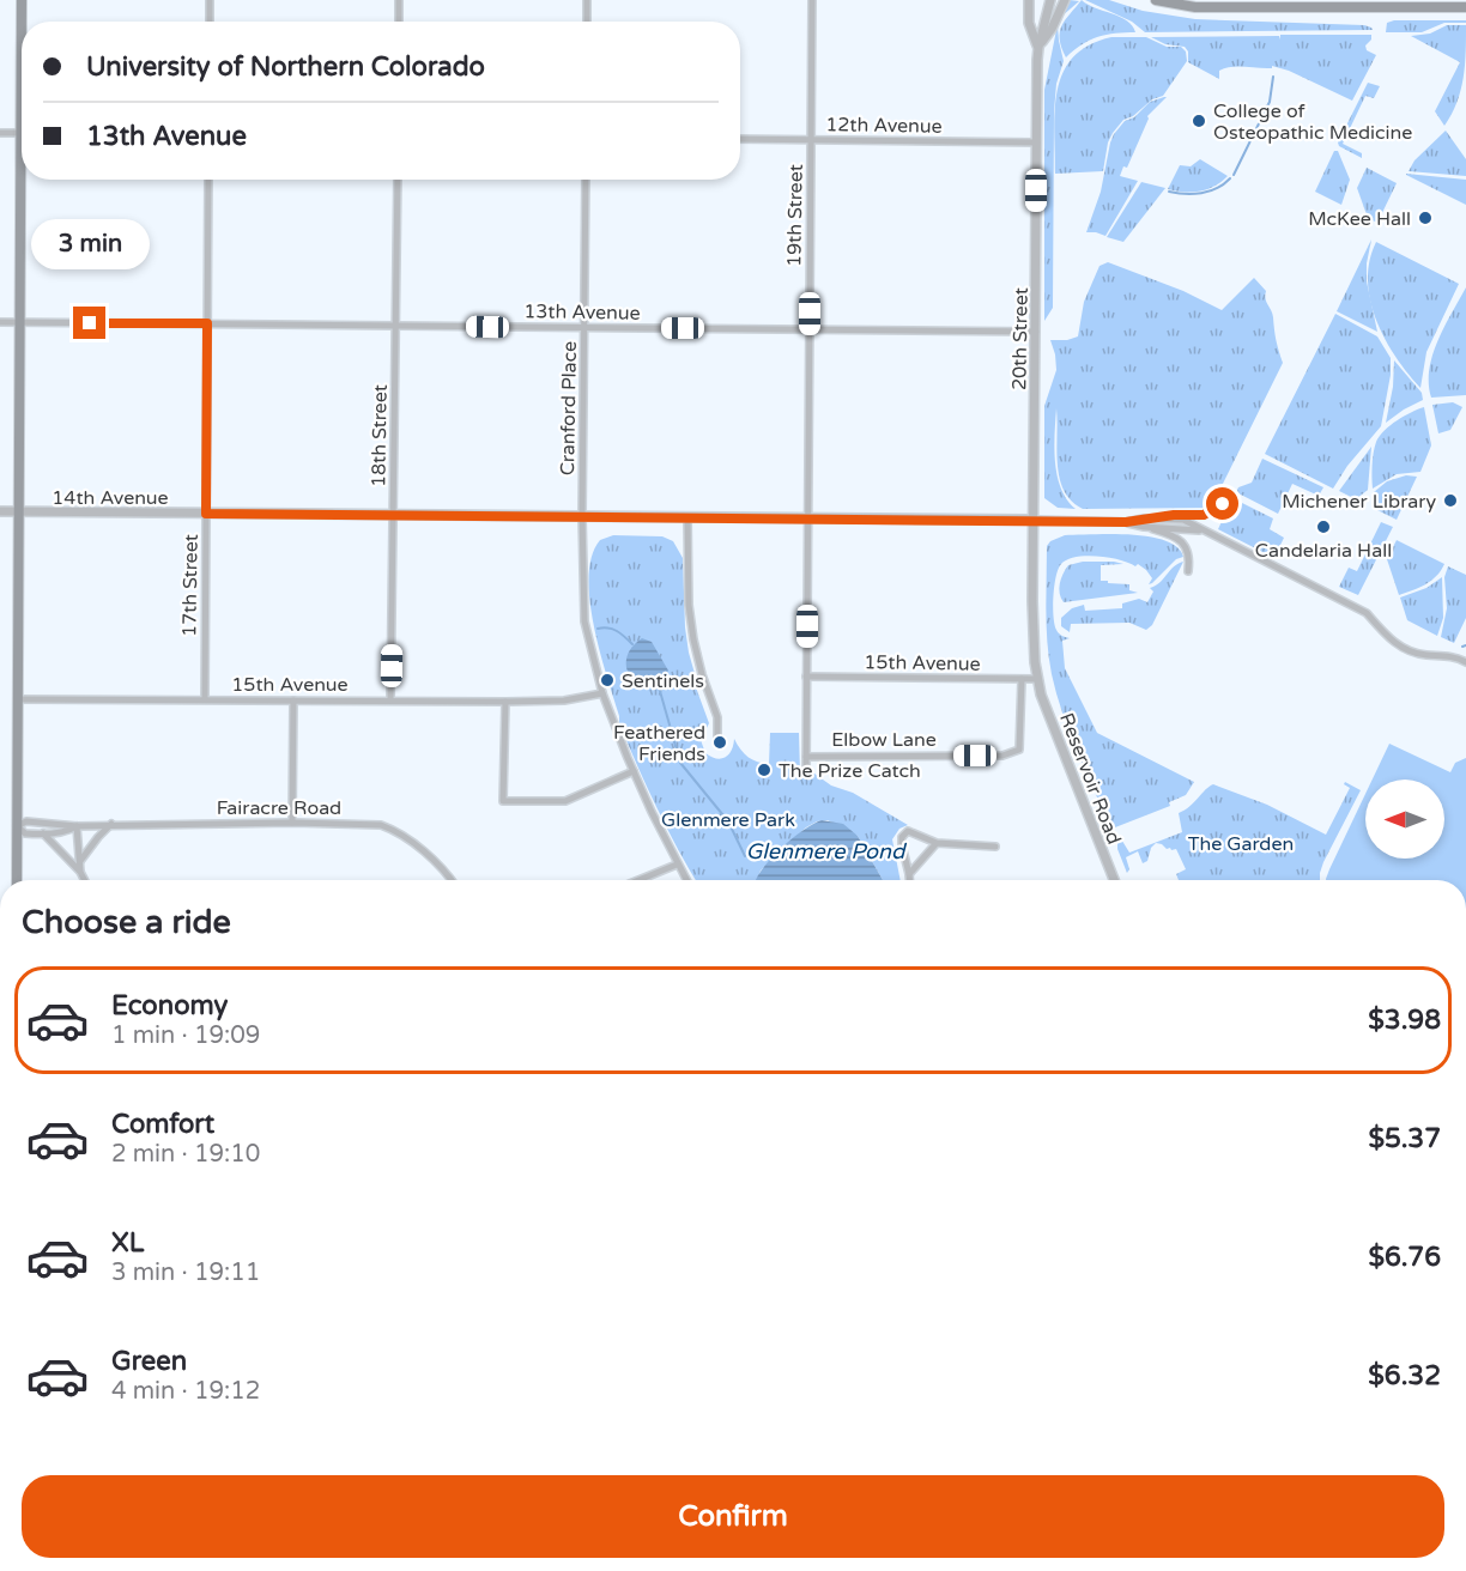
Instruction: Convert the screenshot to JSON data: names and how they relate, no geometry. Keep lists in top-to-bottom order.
{
  "streets": {
    "street": [
      "12th Avenue",
      "19th Street",
      "13th Avenue",
      "20th Street",
      "Cranford Place",
      "18th Street",
      "14th Avenue",
      "17th Street",
      "15th Avenue",
      "Elbow Lane",
      "Reservoir Road",
      "Fairacre Road"
    ]
  },
  "crossings": [
    ["12th Avenue", "19th Street"],
    ["12th Avenue", "20th Street"],
    ["19th Street", "13th Avenue"],
    ["19th Street", "14th Avenue"],
    ["19th Street", "15th Avenue"],
    ["19th Street", "Elbow Lane"],
    ["13th Avenue", "20th Street"],
    ["13th Avenue", "Cranford Place"],
    ["13th Avenue", "18th Street"],
    ["13th Avenue", "17th Street"],
    ["20th Street", "14th Avenue"],
    ["20th Street", "15th Avenue"],
    ["20th Street", "Reservoir Road"],
    ["Cranford Place", "14th Avenue"],
    ["Cranford Place", "15th Avenue"],
    ["18th Street", "14th Avenue"],
    ["18th Street", "15th Avenue"],
    ["14th Avenue", "17th Street"],
    ["17th Street", "15th Avenue"],
    ["15th Avenue", "Elbow Lane"],
    ["15th Avenue", "Reservoir Road"]
  ],
  "water": ["Glenmere Pond"],
  "parks": ["Glenmere Park", "The Garden"],
  "places": [
    "College of Osteopathic Medicine",
    "McKee Hall",
    "Michener Library",
    "Candelaria Hall",
    "Sentinels",
    "Feathered Friends",
    "The Prize Catch"
  ],
  "north": "left",
  "page": {
    "banner": ["University of Northern Colorado", "13th Avenue"],
    "bubble": "3 min",
    "heading": "Choose a ride",
    "list": [
      {
        "name": "Economy",
        "note": "1 min · 19:09",
        "value": "$3.98"
      },
      {
        "name": "Comfort",
        "note": "2 min · 19:10",
        "value": "$5.37"
      },
      {
        "name": "XL",
        "note": "3 min · 19:11",
        "value": "$6.76"
      },
      {
        "name": "Green",
        "note": "4 min · 19:12",
        "value": "$6.32"
      }
    ],
    "buttons": "Confirm"
  }
}
